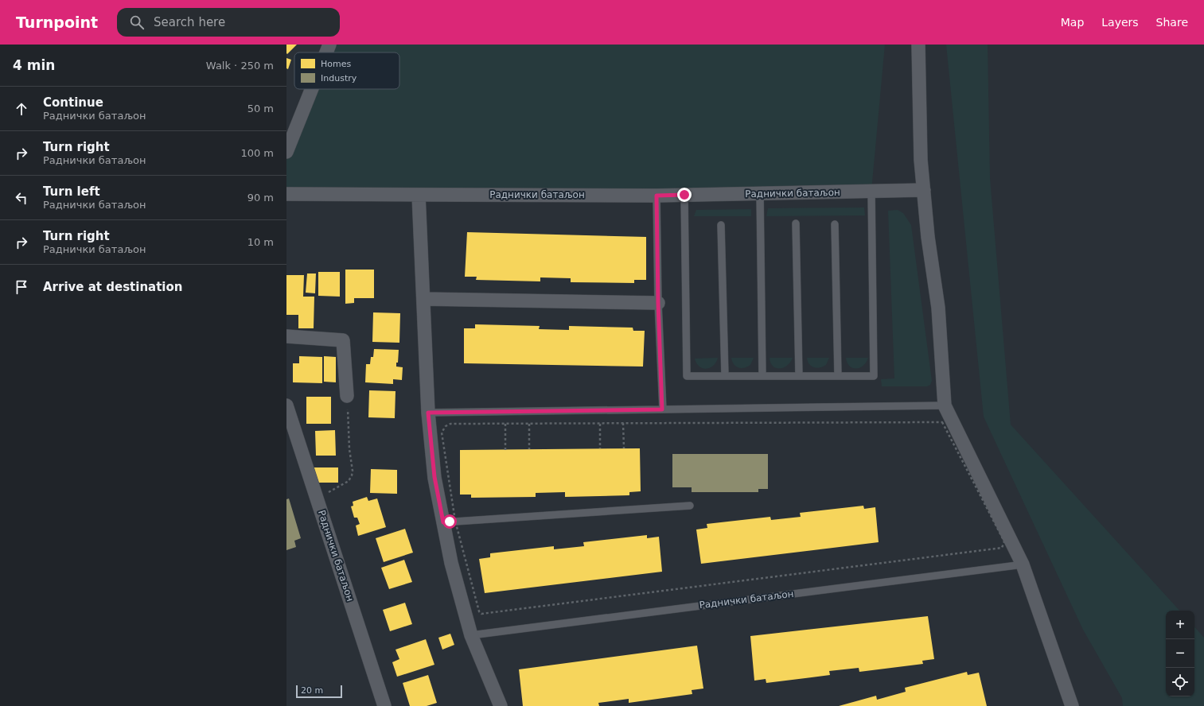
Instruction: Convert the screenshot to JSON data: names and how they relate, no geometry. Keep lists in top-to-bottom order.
{
  "streets": {
    "street": ["Раднички батаљон"]
  },
  "legend": ["Homes", "Industry"],
  "scale_bar": "20 m",
  "page": {
    "header": "Turnpoint",
    "search": "Search here",
    "nav": ["Map", "Layers", "Share"],
    "heading": ["4 min", "Walk · 250 m"],
    "list": [
      ["Continue", "Раднички батаљон", "50 m"],
      ["Turn right", "Раднички батаљон", "100 m"],
      ["Turn left", "Раднички батаљон", "90 m"],
      ["Turn right", "Раднички батаљон", "10 m"],
      "Arrive at destination"
    ],
    "map_buttons": ["+", "−"],
    "scale": "20 m"
  }
}
